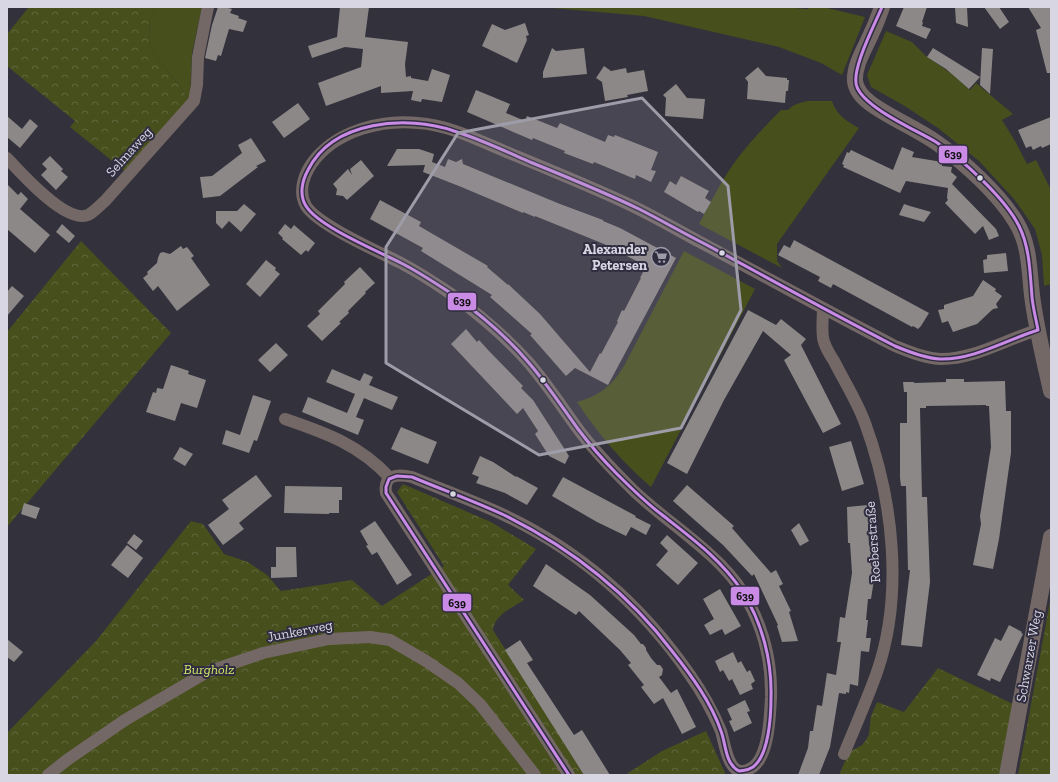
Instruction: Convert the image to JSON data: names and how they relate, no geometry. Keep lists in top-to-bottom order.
{
  "streets": {
    "street": [
      "Selmaweg",
      "Roeberstraße",
      "Junkerweg",
      "Schwarzer Weg"
    ]
  },
  "parks": ["Burgholz"],
  "places": {
    "supermarket": ["Alexander Petersen"]
  },
  "lines": ["transit line 639"]
}
